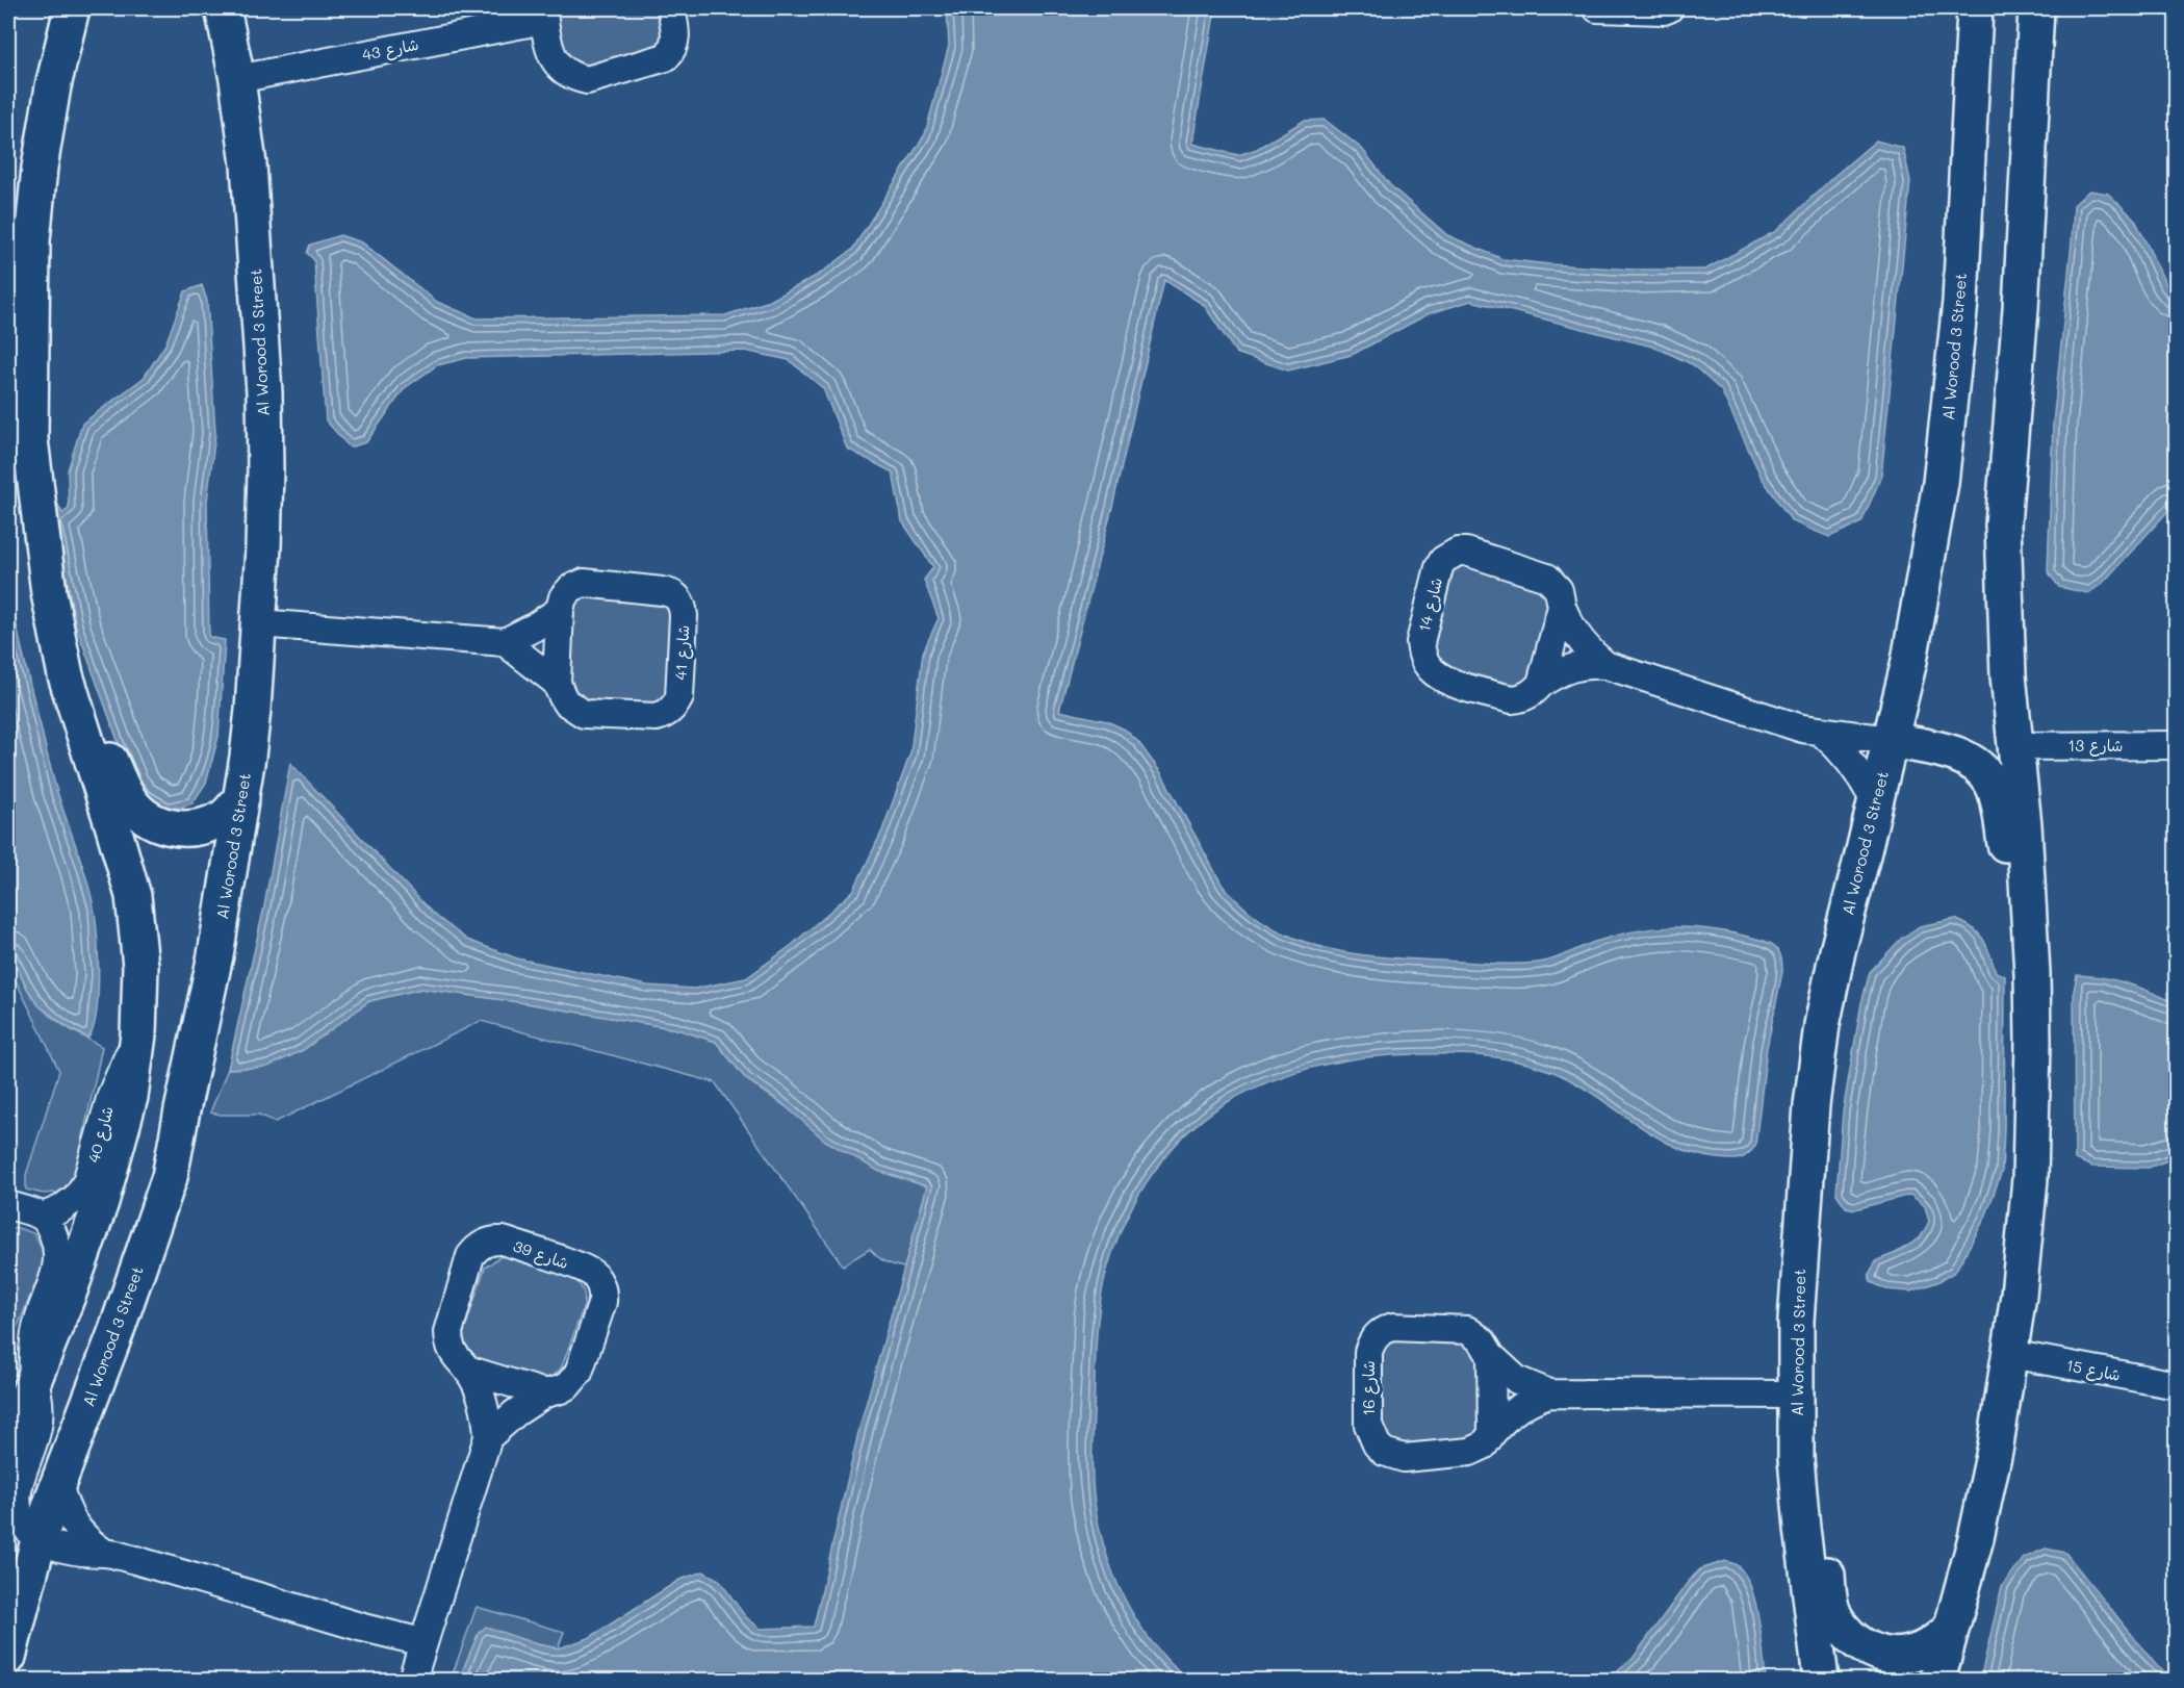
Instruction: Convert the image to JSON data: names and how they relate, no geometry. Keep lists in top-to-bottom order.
{
  "streets": {
    "street": [
      "شارع 43",
      "Al Worood 3 Street",
      "شارع 14",
      "شارع 41",
      "شارع 13",
      "شارع 40",
      "شارع 39",
      "شارع 15",
      "شارع 16"
    ]
  },
  "crossings": [
    ["شارع 43", "Al Worood 3 Street"],
    ["Al Worood 3 Street", "شارع 14"],
    ["Al Worood 3 Street", "شارع 16"]
  ]
}
